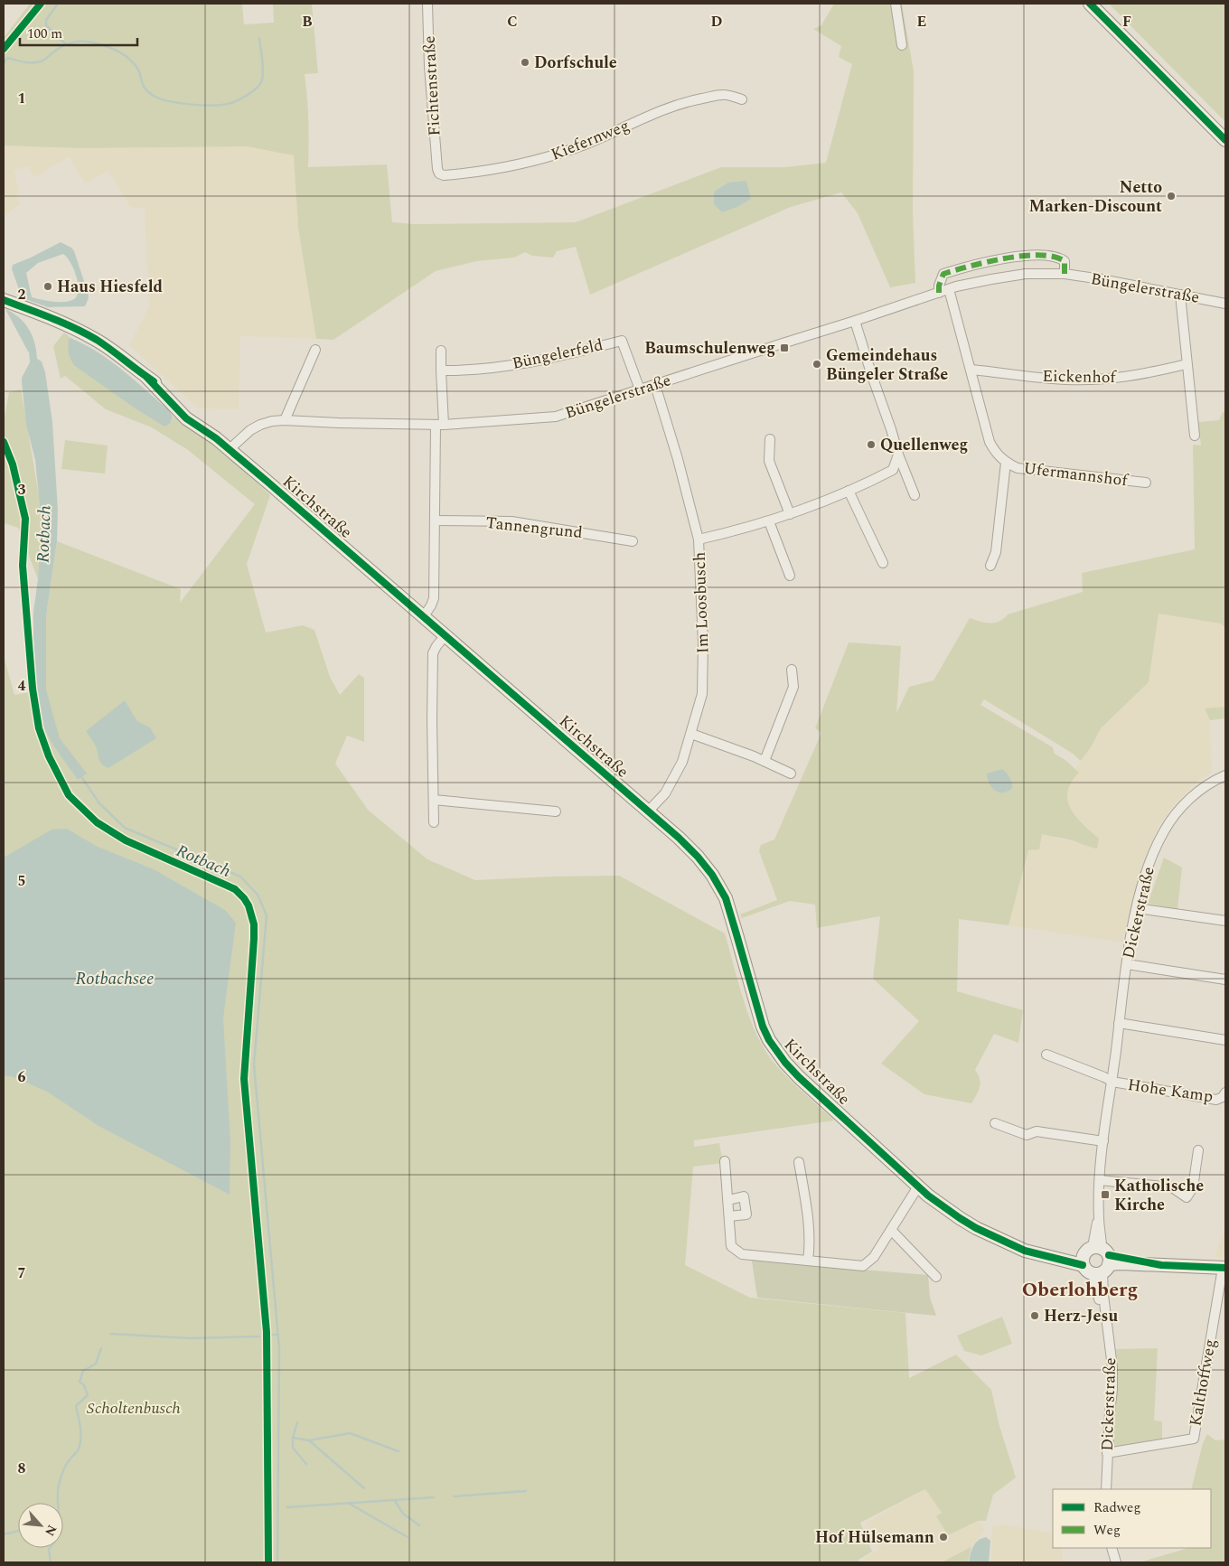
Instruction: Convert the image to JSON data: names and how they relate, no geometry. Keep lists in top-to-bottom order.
{
  "streets": {
    "street": [
      "Fichtenstraße",
      "Kiefernweg",
      "Büngelerstraße",
      "Büngelerfeld",
      "Eickenhof",
      "Ufermannshof",
      "Kirchstraße",
      "Tannengrund",
      "Im Loosbusch",
      "Dickerstraße",
      "Hohe Kamp",
      "Kalthoffweg"
    ]
  },
  "crossings": [
    ["Fichtenstraße", "Kiefernweg"],
    ["Büngelerstraße", "Büngelerfeld"],
    ["Büngelerstraße", "Kirchstraße"],
    ["Büngelerstraße", "Im Loosbusch"],
    ["Kirchstraße", "Im Loosbusch"],
    ["Kirchstraße", "Dickerstraße"],
    ["Kirchstraße", "Kalthoffweg"],
    ["Dickerstraße", "Hohe Kamp"],
    ["Dickerstraße", "Kalthoffweg"]
  ],
  "districts": ["Oberlohberg"],
  "water": ["Rotbach", "Rotbachsee"],
  "parks": ["Scholtenbusch"],
  "places": {
    "other": [
      "Dorfschule",
      "Netto Marken-Discount",
      "Haus Hiesfeld",
      "Gemeindehaus Büngeler Straße",
      "Quellenweg",
      "Herz-Jesu",
      "Hof Hülsemann"
    ],
    "transit": ["Baumschulenweg", "Katholische Kirche"]
  },
  "legend": ["Radweg", "Weg"],
  "scale_bar": "100 m",
  "north": "bottom right",
  "grid": {
    "columns": [
      "B",
      "C",
      "D",
      "E",
      "F"
    ],
    "rows": [
      "1",
      "2",
      "3",
      "4",
      "5",
      "6",
      "7",
      "8"
    ]
  }
}
